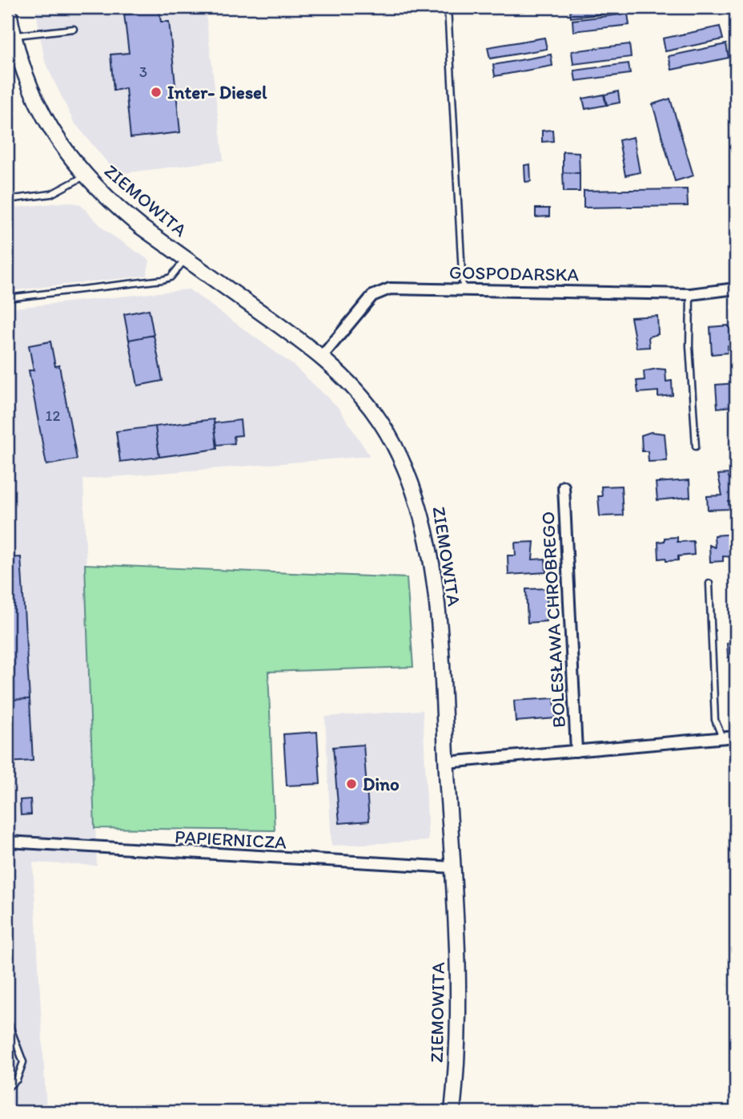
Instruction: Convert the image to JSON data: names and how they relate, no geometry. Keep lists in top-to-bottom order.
{
  "streets": {
    "street": [
      "ZIEMOWITA",
      "GOSPODARSKA",
      "BOLESŁAWA CHROBREGO",
      "PAPIERNICZA"
    ]
  },
  "crossings": [
    ["ZIEMOWITA", "GOSPODARSKA"],
    ["ZIEMOWITA", "BOLESŁAWA CHROBREGO"],
    ["ZIEMOWITA", "PAPIERNICZA"]
  ],
  "places": ["Inter- Diesel", "Dino"],
  "house_numbers": ["3", "12"]
}
